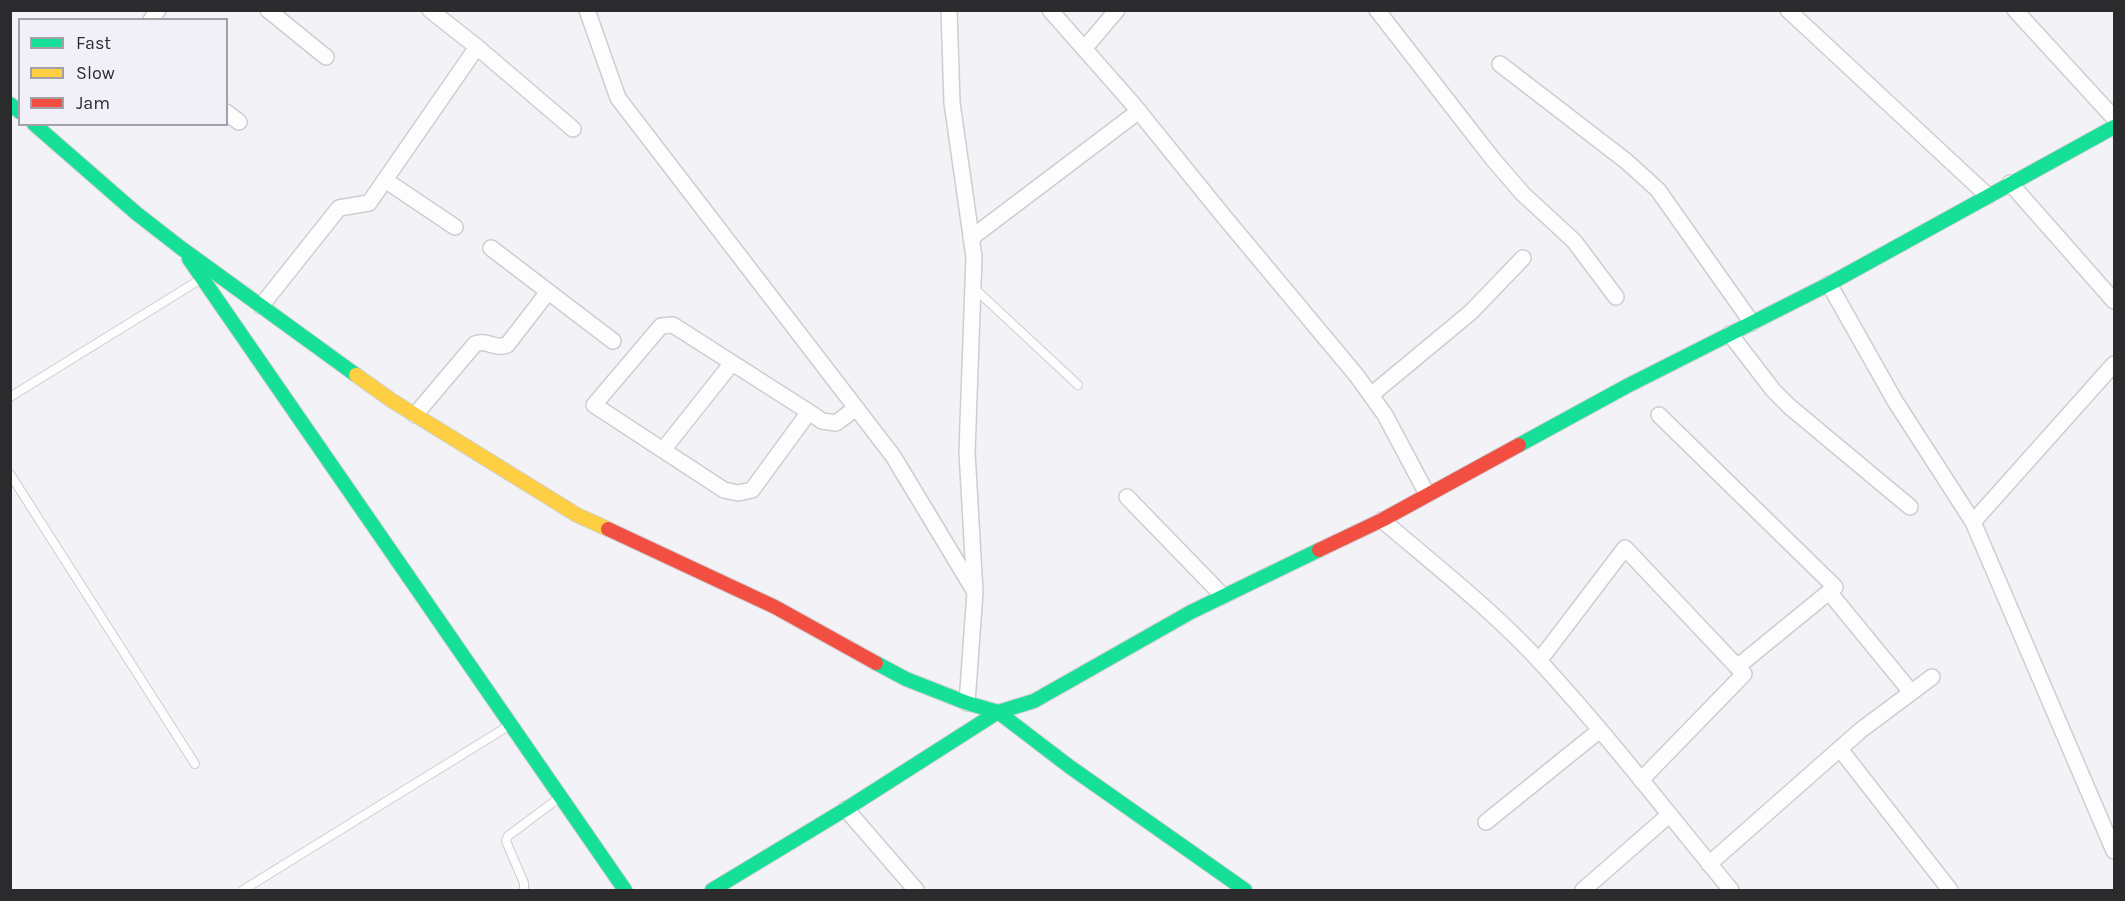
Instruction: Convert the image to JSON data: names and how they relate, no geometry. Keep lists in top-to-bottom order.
{
  "legend": ["Fast", "Slow", "Jam"]
}
